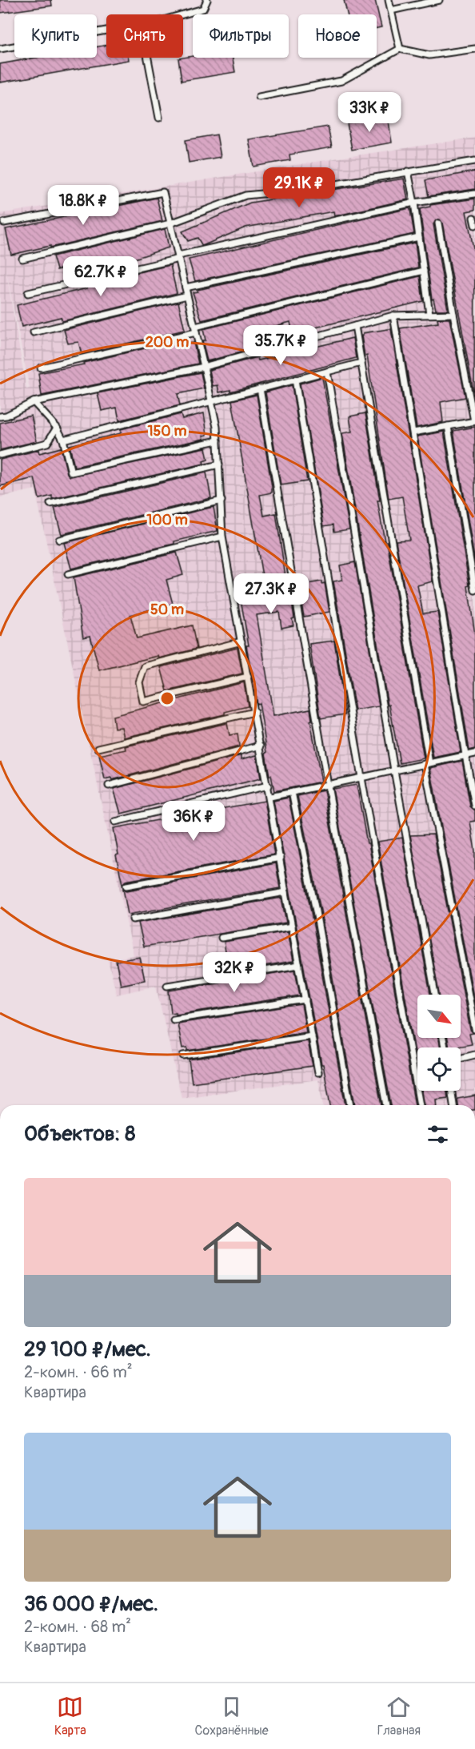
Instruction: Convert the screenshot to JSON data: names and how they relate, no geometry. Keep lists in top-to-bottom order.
{
  "north": "bottom right",
  "page": {
    "chip": [
      "Купить",
      "Снять",
      "Фильтры",
      "Новое"
    ],
    "price": [
      "33K ₽",
      "29.1K ₽",
      "18.8K ₽",
      "62.7K ₽",
      "35.7K ₽",
      "27.3K ₽",
      "36K ₽",
      "32K ₽"
    ],
    "heading": "Объектов: 8",
    "list": [
      {
        "name": "29 100 ₽/мес.",
        "note": "2-комн. · 66 m² · Квартира"
      },
      {
        "name": "36 000 ₽/мес.",
        "note": "2-комн. · 68 m² · Квартира"
      }
    ],
    "tabs": ["Карта", "Сохранённые", "Главная"]
  },
  "rings": [
    "200 m",
    "150 m",
    "100 m",
    "50 m"
  ]
}
